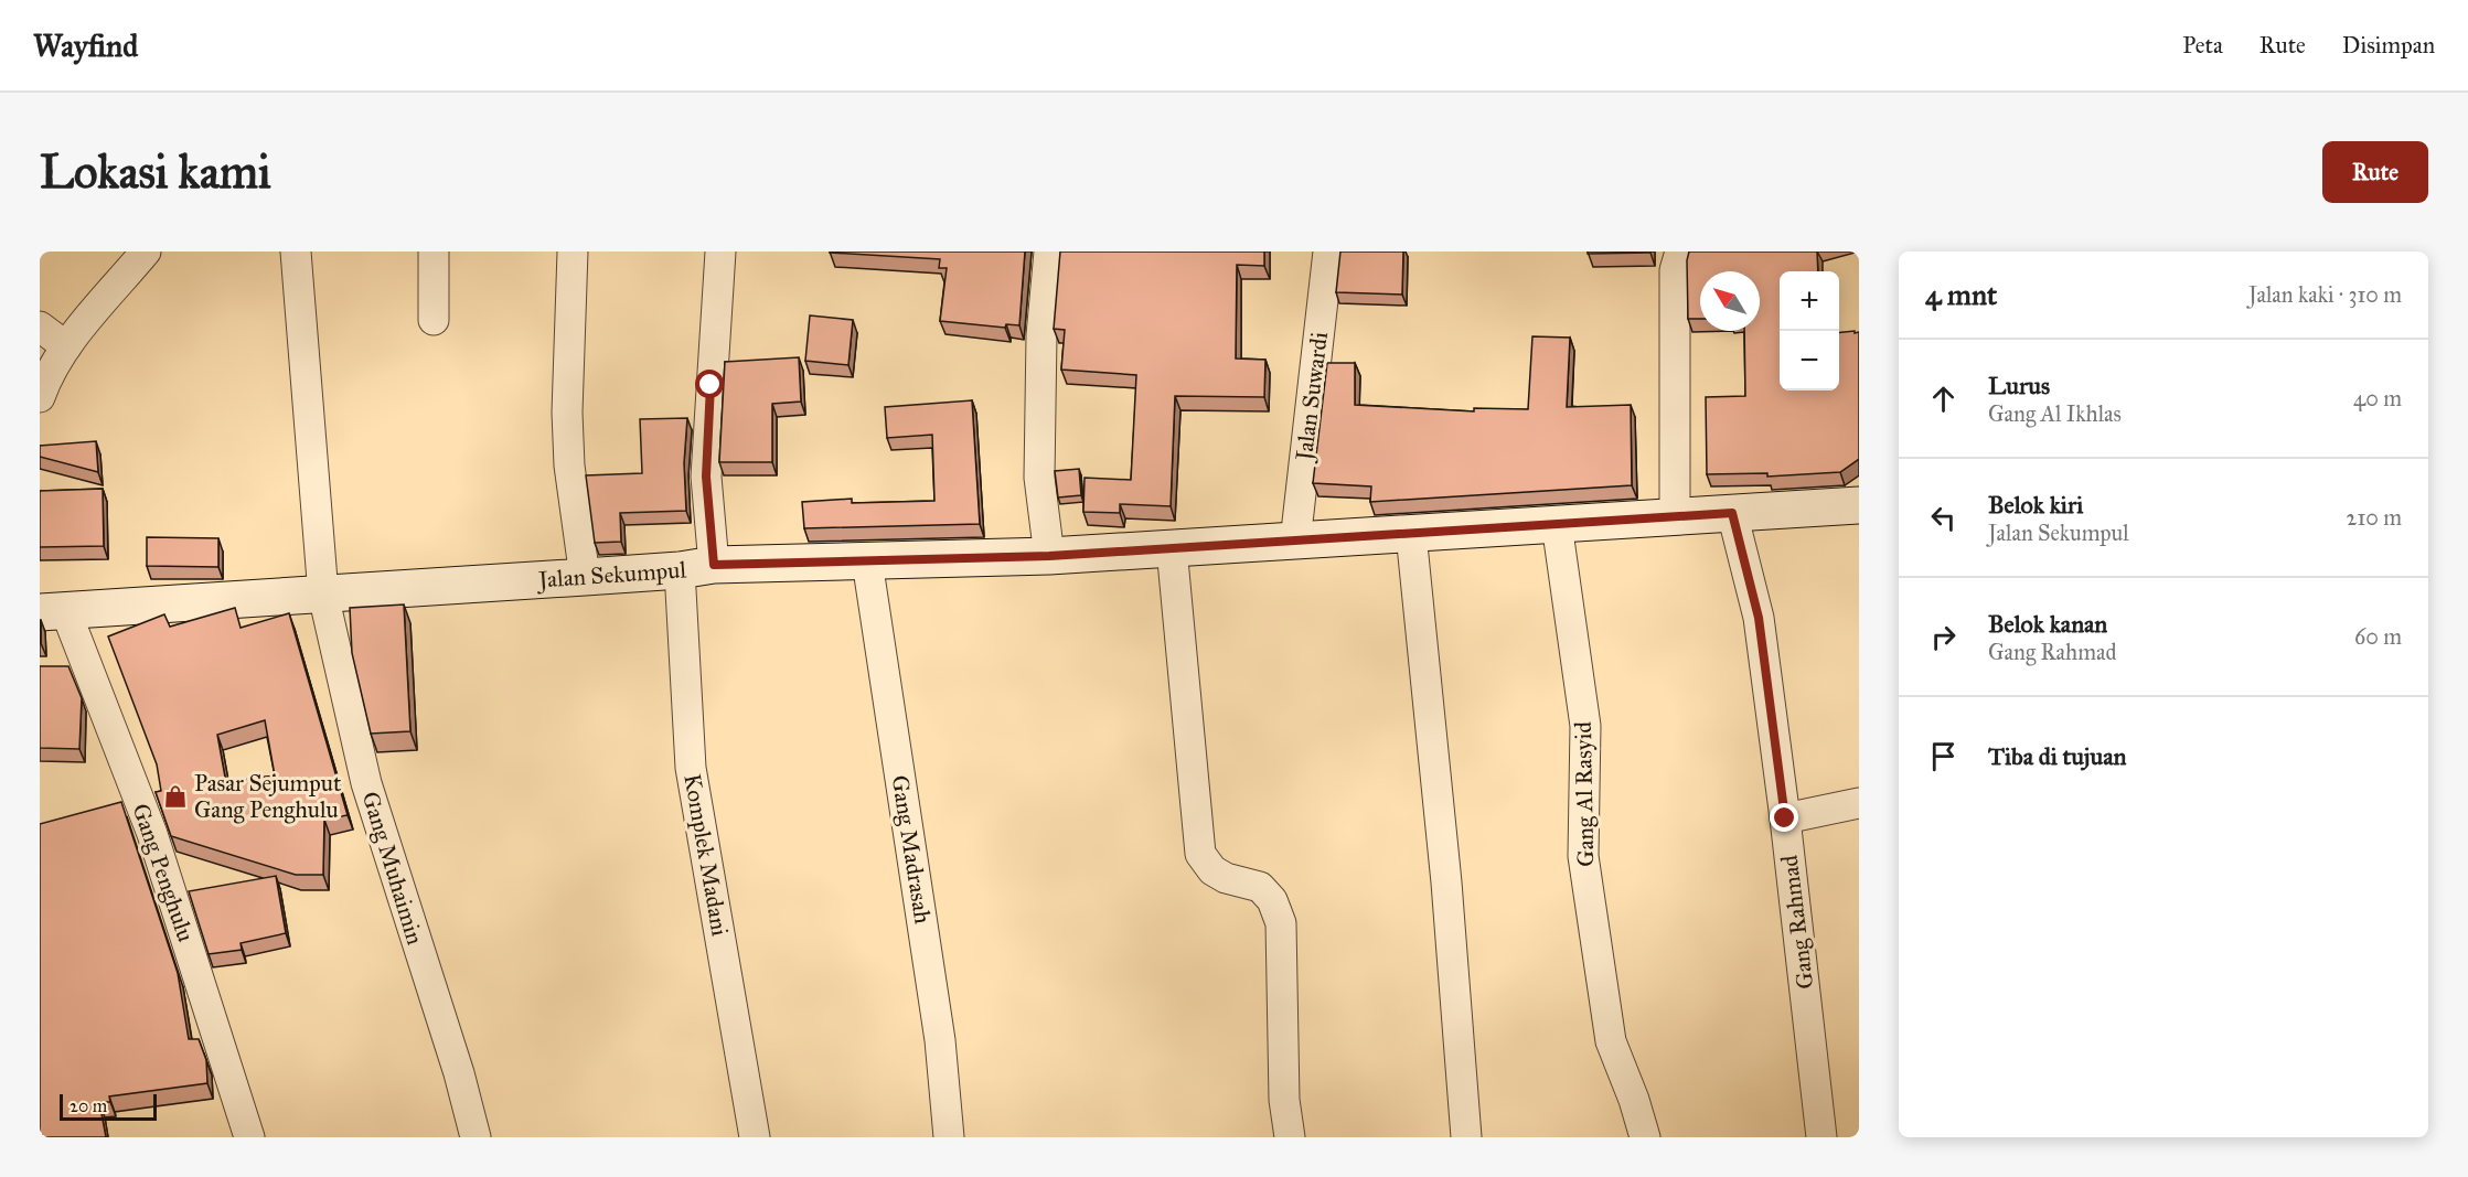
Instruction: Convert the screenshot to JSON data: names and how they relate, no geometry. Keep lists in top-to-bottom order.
{
  "streets": {
    "main road": ["Jalan Sekumpul"],
    "street": [
      "Jalan Suwardi",
      "Gang Al Rasyid",
      "Gang Madrasah",
      "Komplek Madani",
      "Gang Muhaimin",
      "Gang Penghulu",
      "Gang Rahmad"
    ]
  },
  "crossings": [
    ["Jalan Suwardi", "Jalan Sekumpul"],
    ["Jalan Sekumpul", "Gang Al Rasyid"],
    ["Jalan Sekumpul", "Gang Madrasah"],
    ["Jalan Sekumpul", "Komplek Madani"],
    ["Jalan Sekumpul", "Gang Muhaimin"],
    ["Jalan Sekumpul", "Gang Penghulu"],
    ["Jalan Sekumpul", "Gang Rahmad"]
  ],
  "places": {
    "shop": ["Pasar Sejumput Gang Penghulu"]
  },
  "scale_bar": "20 m",
  "north": "top left",
  "page": {
    "header": "Wayfind",
    "nav": ["Peta", "Rute", "Disimpan"],
    "buttons": "Rute",
    "title": "Lokasi kami",
    "heading": ["4 mnt", "Jalan kaki · 310 m"],
    "map_buttons": ["+", "−"],
    "list": [
      ["Lurus", "Gang Al Ikhlas", "40 m"],
      ["Belok kiri", "Jalan Sekumpul", "210 m"],
      ["Belok kanan", "Gang Rahmad", "60 m"],
      "Tiba di tujuan"
    ],
    "scale": "20 m"
  }
}
